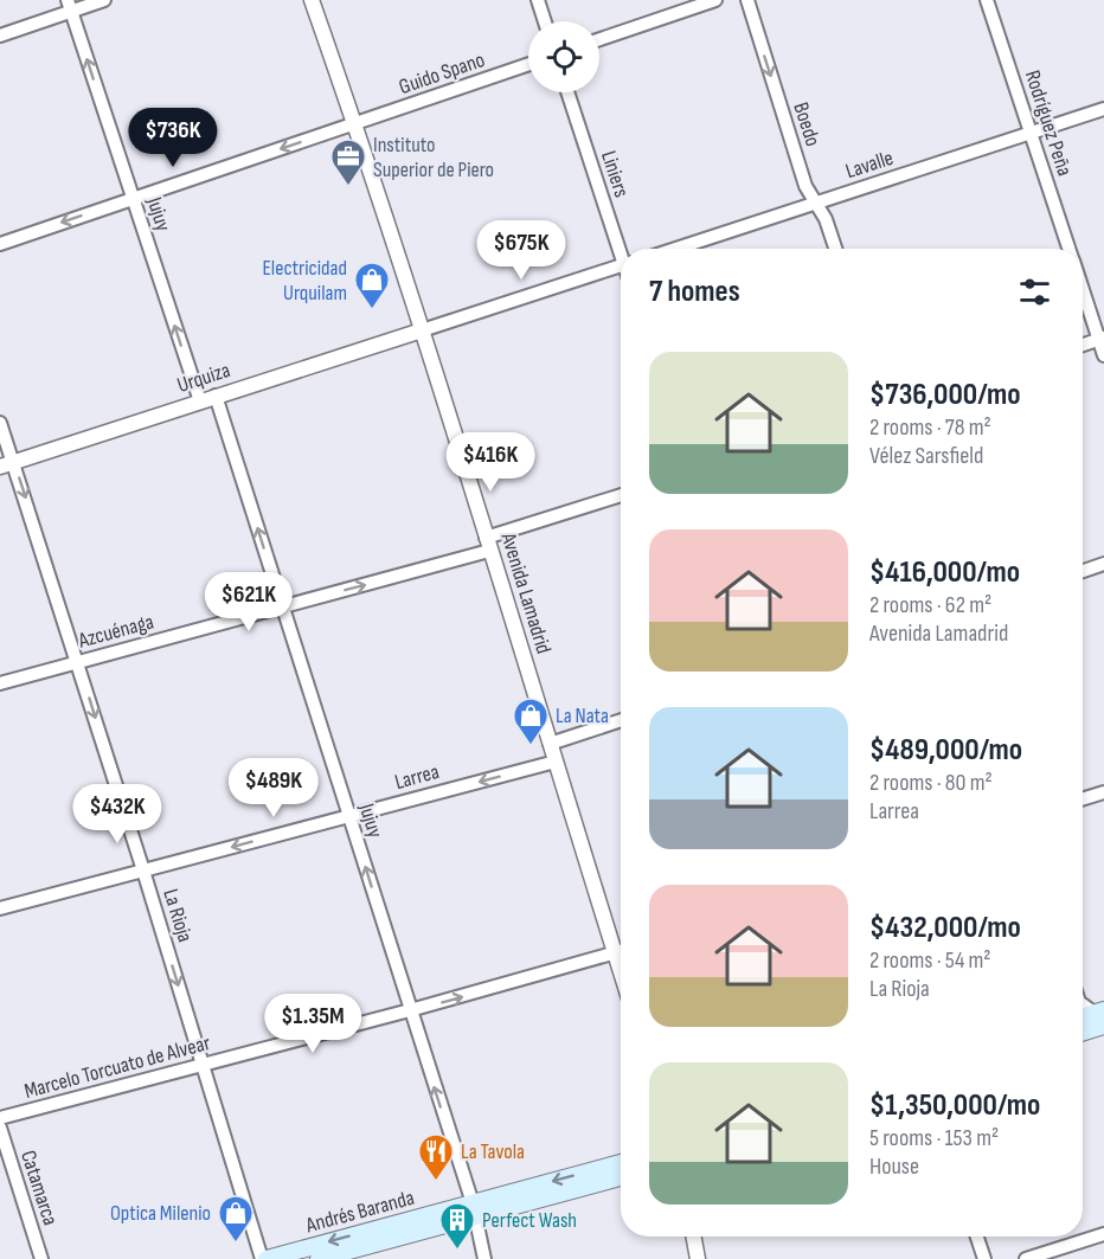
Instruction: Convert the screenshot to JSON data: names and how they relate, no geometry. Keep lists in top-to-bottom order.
{
  "streets": {
    "main road": ["Andrés Baranda"],
    "street": [
      "Guido Spano",
      "Rodríguez Peña",
      "Boedo",
      "Lavalle",
      "Liniers",
      "Jujuy",
      "Urquiza",
      "Avenida Lamadrid",
      "Azcuénaga",
      "Larrea",
      "La Rioja",
      "Marcelo Torcuato de Alvear",
      "Catamarca"
    ]
  },
  "crossings": [
    ["Guido Spano", "Jujuy"],
    ["Guido Spano", "Avenida Lamadrid"],
    ["Rodríguez Peña", "Lavalle"],
    ["Boedo", "Lavalle"],
    ["Jujuy", "Urquiza"],
    ["Jujuy", "Azcuénaga"],
    ["Jujuy", "Larrea"],
    ["Jujuy", "Marcelo Torcuato de Alvear"],
    ["Jujuy", "Andrés Baranda"],
    ["Urquiza", "Avenida Lamadrid"],
    ["Urquiza", "La Rioja"],
    ["Avenida Lamadrid", "Azcuénaga"],
    ["Avenida Lamadrid", "Larrea"],
    ["Azcuénaga", "La Rioja"],
    ["Larrea", "La Rioja"],
    ["La Rioja", "Marcelo Torcuato de Alvear"],
    ["La Rioja", "Andrés Baranda"]
  ],
  "one_way": [
    "Guido Spano",
    "Boedo",
    "Jujuy",
    "Larrea",
    "La Rioja"
  ],
  "places": {
    "office": ["Instituto Superior de Piero"],
    "shop": ["Electricidad Urquilam", "La Nata", "Optica Milenio"],
    "restaurant": ["La Tavola"],
    "building": ["Perfect Wash"]
  },
  "page": {
    "price": [
      "$736K",
      "$675K",
      "$416K",
      "$621K",
      "$489K",
      "$432K",
      "$1.35M"
    ],
    "heading": "7 homes",
    "list": [
      {
        "name": "$736,000/mo",
        "note": "2 rooms · 78 m² · Vélez Sarsfield"
      },
      {
        "name": "$416,000/mo",
        "note": "2 rooms · 62 m² · Avenida Lamadrid"
      },
      {
        "name": "$489,000/mo",
        "note": "2 rooms · 80 m² · Larrea"
      },
      {
        "name": "$432,000/mo",
        "note": "2 rooms · 54 m² · La Rioja"
      },
      {
        "name": "$1,350,000/mo",
        "note": "5 rooms · 153 m² · House"
      }
    ]
  }
}
